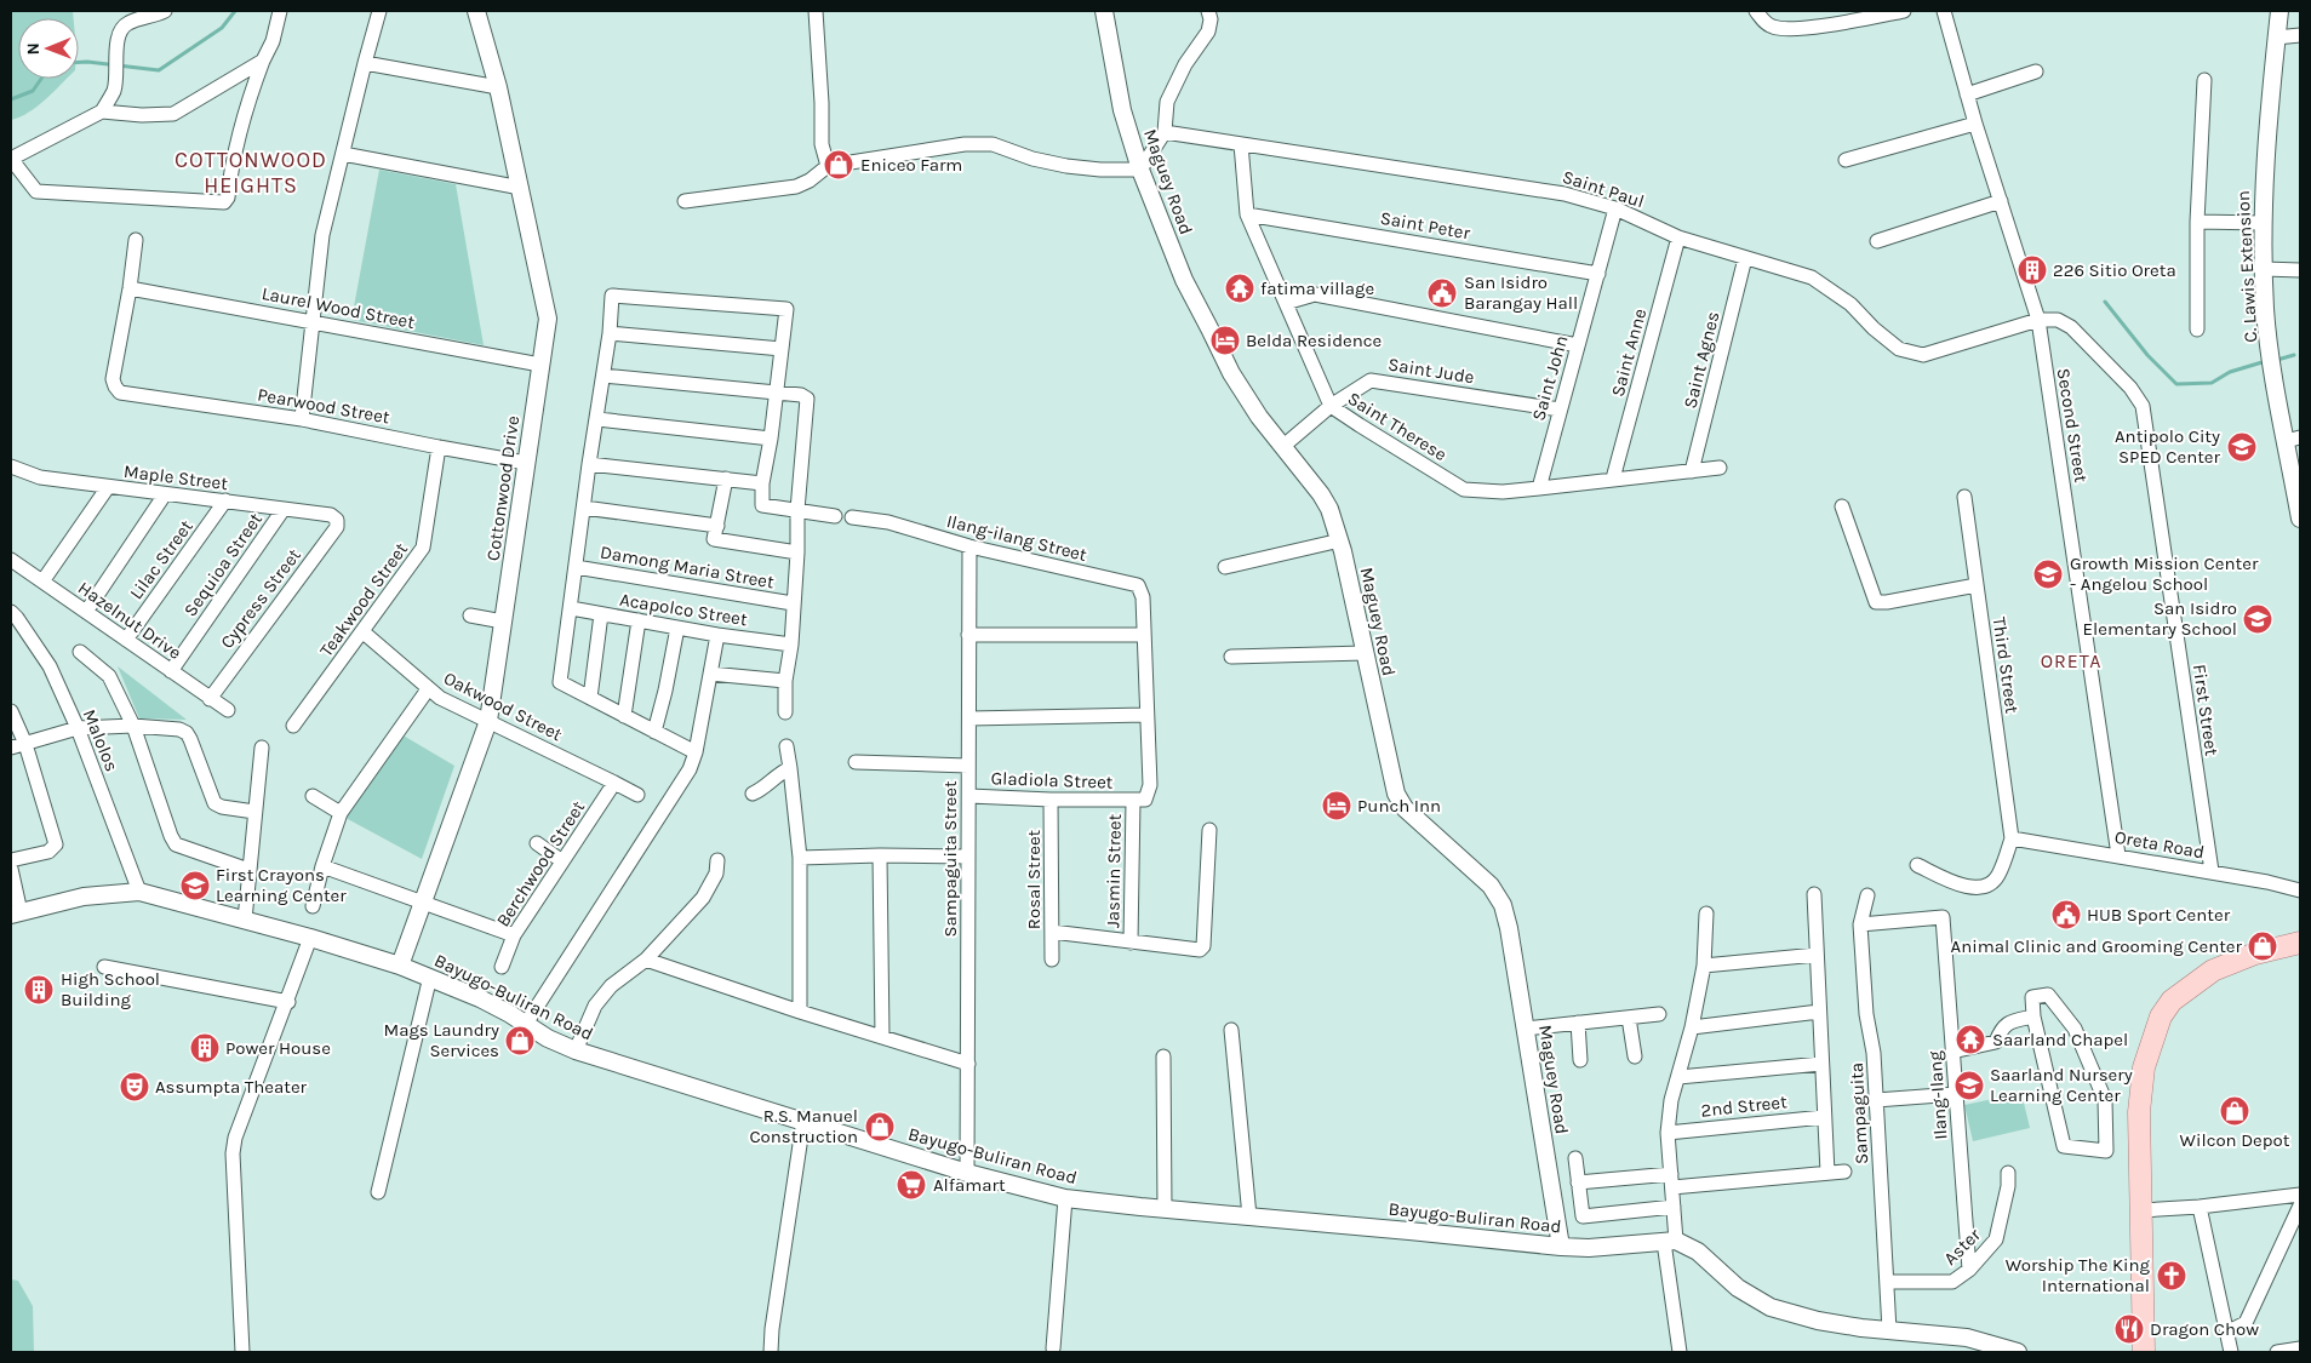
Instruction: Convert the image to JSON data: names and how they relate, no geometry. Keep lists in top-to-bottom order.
{
  "streets": {
    "street": [
      "Maguey Road",
      "Saint Paul",
      "Saint Peter",
      "C. Lawis Extension",
      "Laurel Wood Street",
      "Saint Anne",
      "Saint Agnes",
      "Saint Jude",
      "Saint John",
      "Pearwood Street",
      "Second Street",
      "Saint Therese",
      "Maple Street",
      "Cottonwood Drive",
      "Ilang-ilang Street",
      "Lilac Street",
      "Sequioa Street",
      "Damong Maria Street",
      "Cypress Street",
      "Teakwood Street",
      "Acapolco Street",
      "Hazelnut Drive",
      "Third Street",
      "Oakwood Street",
      "First Street",
      "Malolos",
      "Gladiola Street",
      "Oreta Road",
      "Sampaguita Street",
      "Berchwood Street",
      "Jasmin Street",
      "Rosal Street",
      "Bayugo-Buliran Road",
      "Ilang-Ilang",
      "2nd Street",
      "Sampaguita",
      "Aster"
    ]
  },
  "crossings": [
    ["Maguey Road", "Saint Jude"],
    ["Maguey Road", "Bayugo-Buliran Road"],
    ["Saint Paul", "Saint Anne"],
    ["Saint Paul", "Saint Agnes"],
    ["Saint Paul", "Saint John"],
    ["Saint Paul", "Second Street"],
    ["Saint Paul", "Saint Therese"],
    ["Saint Paul", "First Street"],
    ["Saint Peter", "Saint John"],
    ["Saint Peter", "Saint Therese"],
    ["Laurel Wood Street", "Pearwood Street"],
    ["Laurel Wood Street", "Cottonwood Drive"],
    ["Saint Anne", "Saint Therese"],
    ["Saint Agnes", "Saint Therese"],
    ["Saint Jude", "Saint John"],
    ["Saint Jude", "Saint Therese"],
    ["Saint John", "Saint Therese"],
    ["Pearwood Street", "Cottonwood Drive"],
    ["Pearwood Street", "Teakwood Street"],
    ["Second Street", "First Street"],
    ["Second Street", "Oreta Road"],
    ["Maple Street", "Lilac Street"],
    ["Maple Street", "Sequioa Street"],
    ["Maple Street", "Cypress Street"],
    ["Cottonwood Drive", "Oakwood Street"],
    ["Cottonwood Drive", "Bayugo-Buliran Road"],
    ["Ilang-ilang Street", "Sampaguita Street"],
    ["Lilac Street", "Hazelnut Drive"],
    ["Sequioa Street", "Hazelnut Drive"],
    ["Cypress Street", "Hazelnut Drive"],
    ["Teakwood Street", "Oakwood Street"],
    ["Third Street", "Oreta Road"],
    ["Oakwood Street", "Berchwood Street"],
    ["First Street", "Oreta Road"],
    ["Malolos", "Bayugo-Buliran Road"],
    ["Gladiola Street", "Sampaguita Street"],
    ["Gladiola Street", "Jasmin Street"],
    ["Gladiola Street", "Rosal Street"],
    ["Sampaguita Street", "Bayugo-Buliran Road"],
    ["Ilang-Ilang", "Sampaguita"],
    ["Ilang-Ilang", "Aster"],
    ["Sampaguita", "Aster"]
  ],
  "districts": ["COTTONWOOD HEIGHTS", "ORETA"],
  "places": {
    "shop": [
      "Eniceo Farm",
      "Animal Clinic and Grooming Center",
      "Mags Laundry Services",
      "Wilcon Depot",
      "R.S. Manuel Construction"
    ],
    "building": ["226 Sitio Oreta", "High School Building", "Power House"],
    "temple": ["fatima village", "Saarland Chapel"],
    "public building": ["San Isidro Barangay Hall", "HUB Sport Center"],
    "hotel": ["Belda Residence", "Punch Inn"],
    "school or university": [
      "Antipolo City SPED Center",
      "Growth Mission Center - Angelou School",
      "San Isidro Elementary School",
      "First Crayons Learning Center",
      "Saarland Nursery Learning Center"
    ],
    "theatre": ["Assumpta Theater"],
    "supermarket": ["Alfamart"],
    "church": ["Worship The King International"],
    "restaurant": ["Dragon Chow"]
  },
  "north": "left"
}
